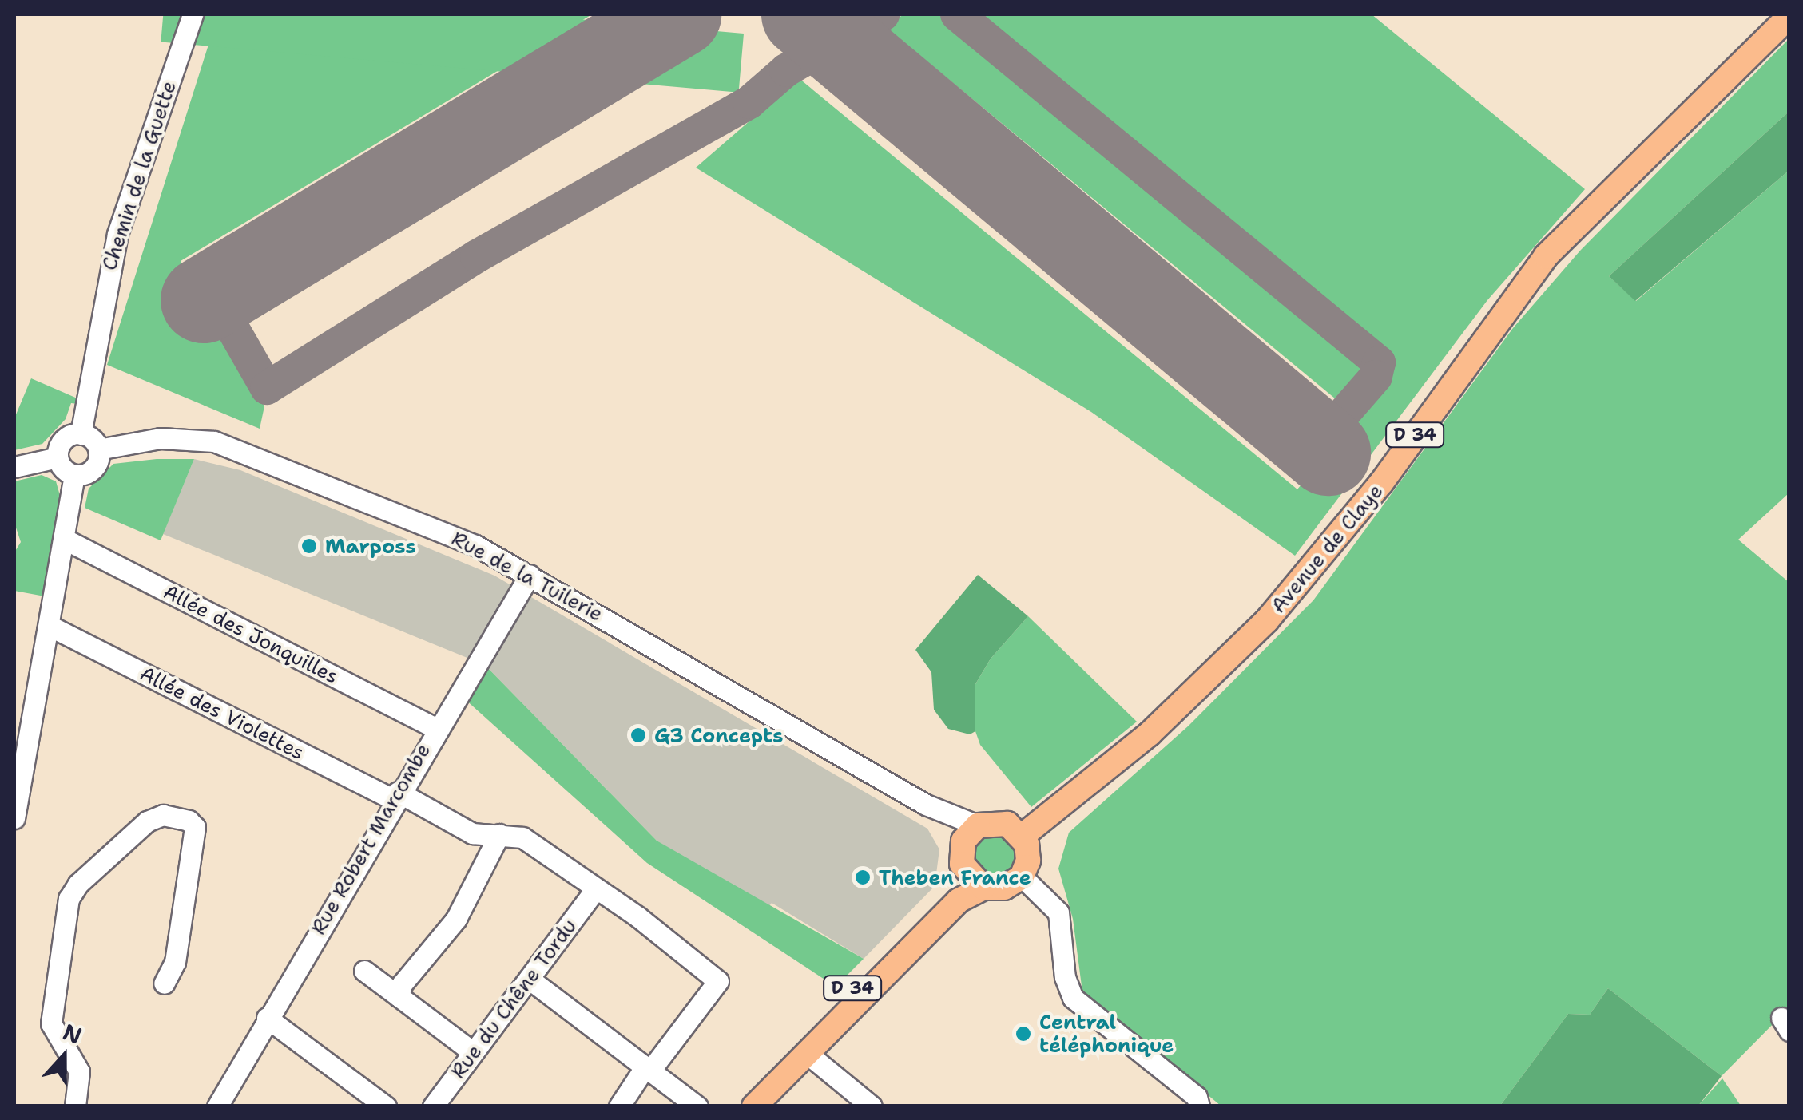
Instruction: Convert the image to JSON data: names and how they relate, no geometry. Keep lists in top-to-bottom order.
{
  "streets": {
    "main road": ["D 34", "Avenue de Claye"],
    "street": [
      "Chemin de la Guette",
      "Rue de la Tuilerie",
      "Allée des Jonquilles",
      "Allée des Violettes",
      "Rue Robert Marcombe",
      "Rue du Chêne Tordu"
    ]
  },
  "crossings": [
    ["Chemin de la Guette", "Rue de la Tuilerie"],
    ["D 34", "Avenue de Claye"],
    ["D 34", "Rue de la Tuilerie"],
    ["Avenue de Claye", "Rue de la Tuilerie"],
    ["Rue de la Tuilerie", "Rue Robert Marcombe"],
    ["Allée des Jonquilles", "Rue Robert Marcombe"],
    ["Allée des Violettes", "Rue Robert Marcombe"],
    ["Allée des Violettes", "Rue du Chêne Tordu"]
  ],
  "places": [
    "Marposs",
    "G3 Concepts",
    "Theben France",
    "Central téléphonique"
  ],
  "north": "top"
}
